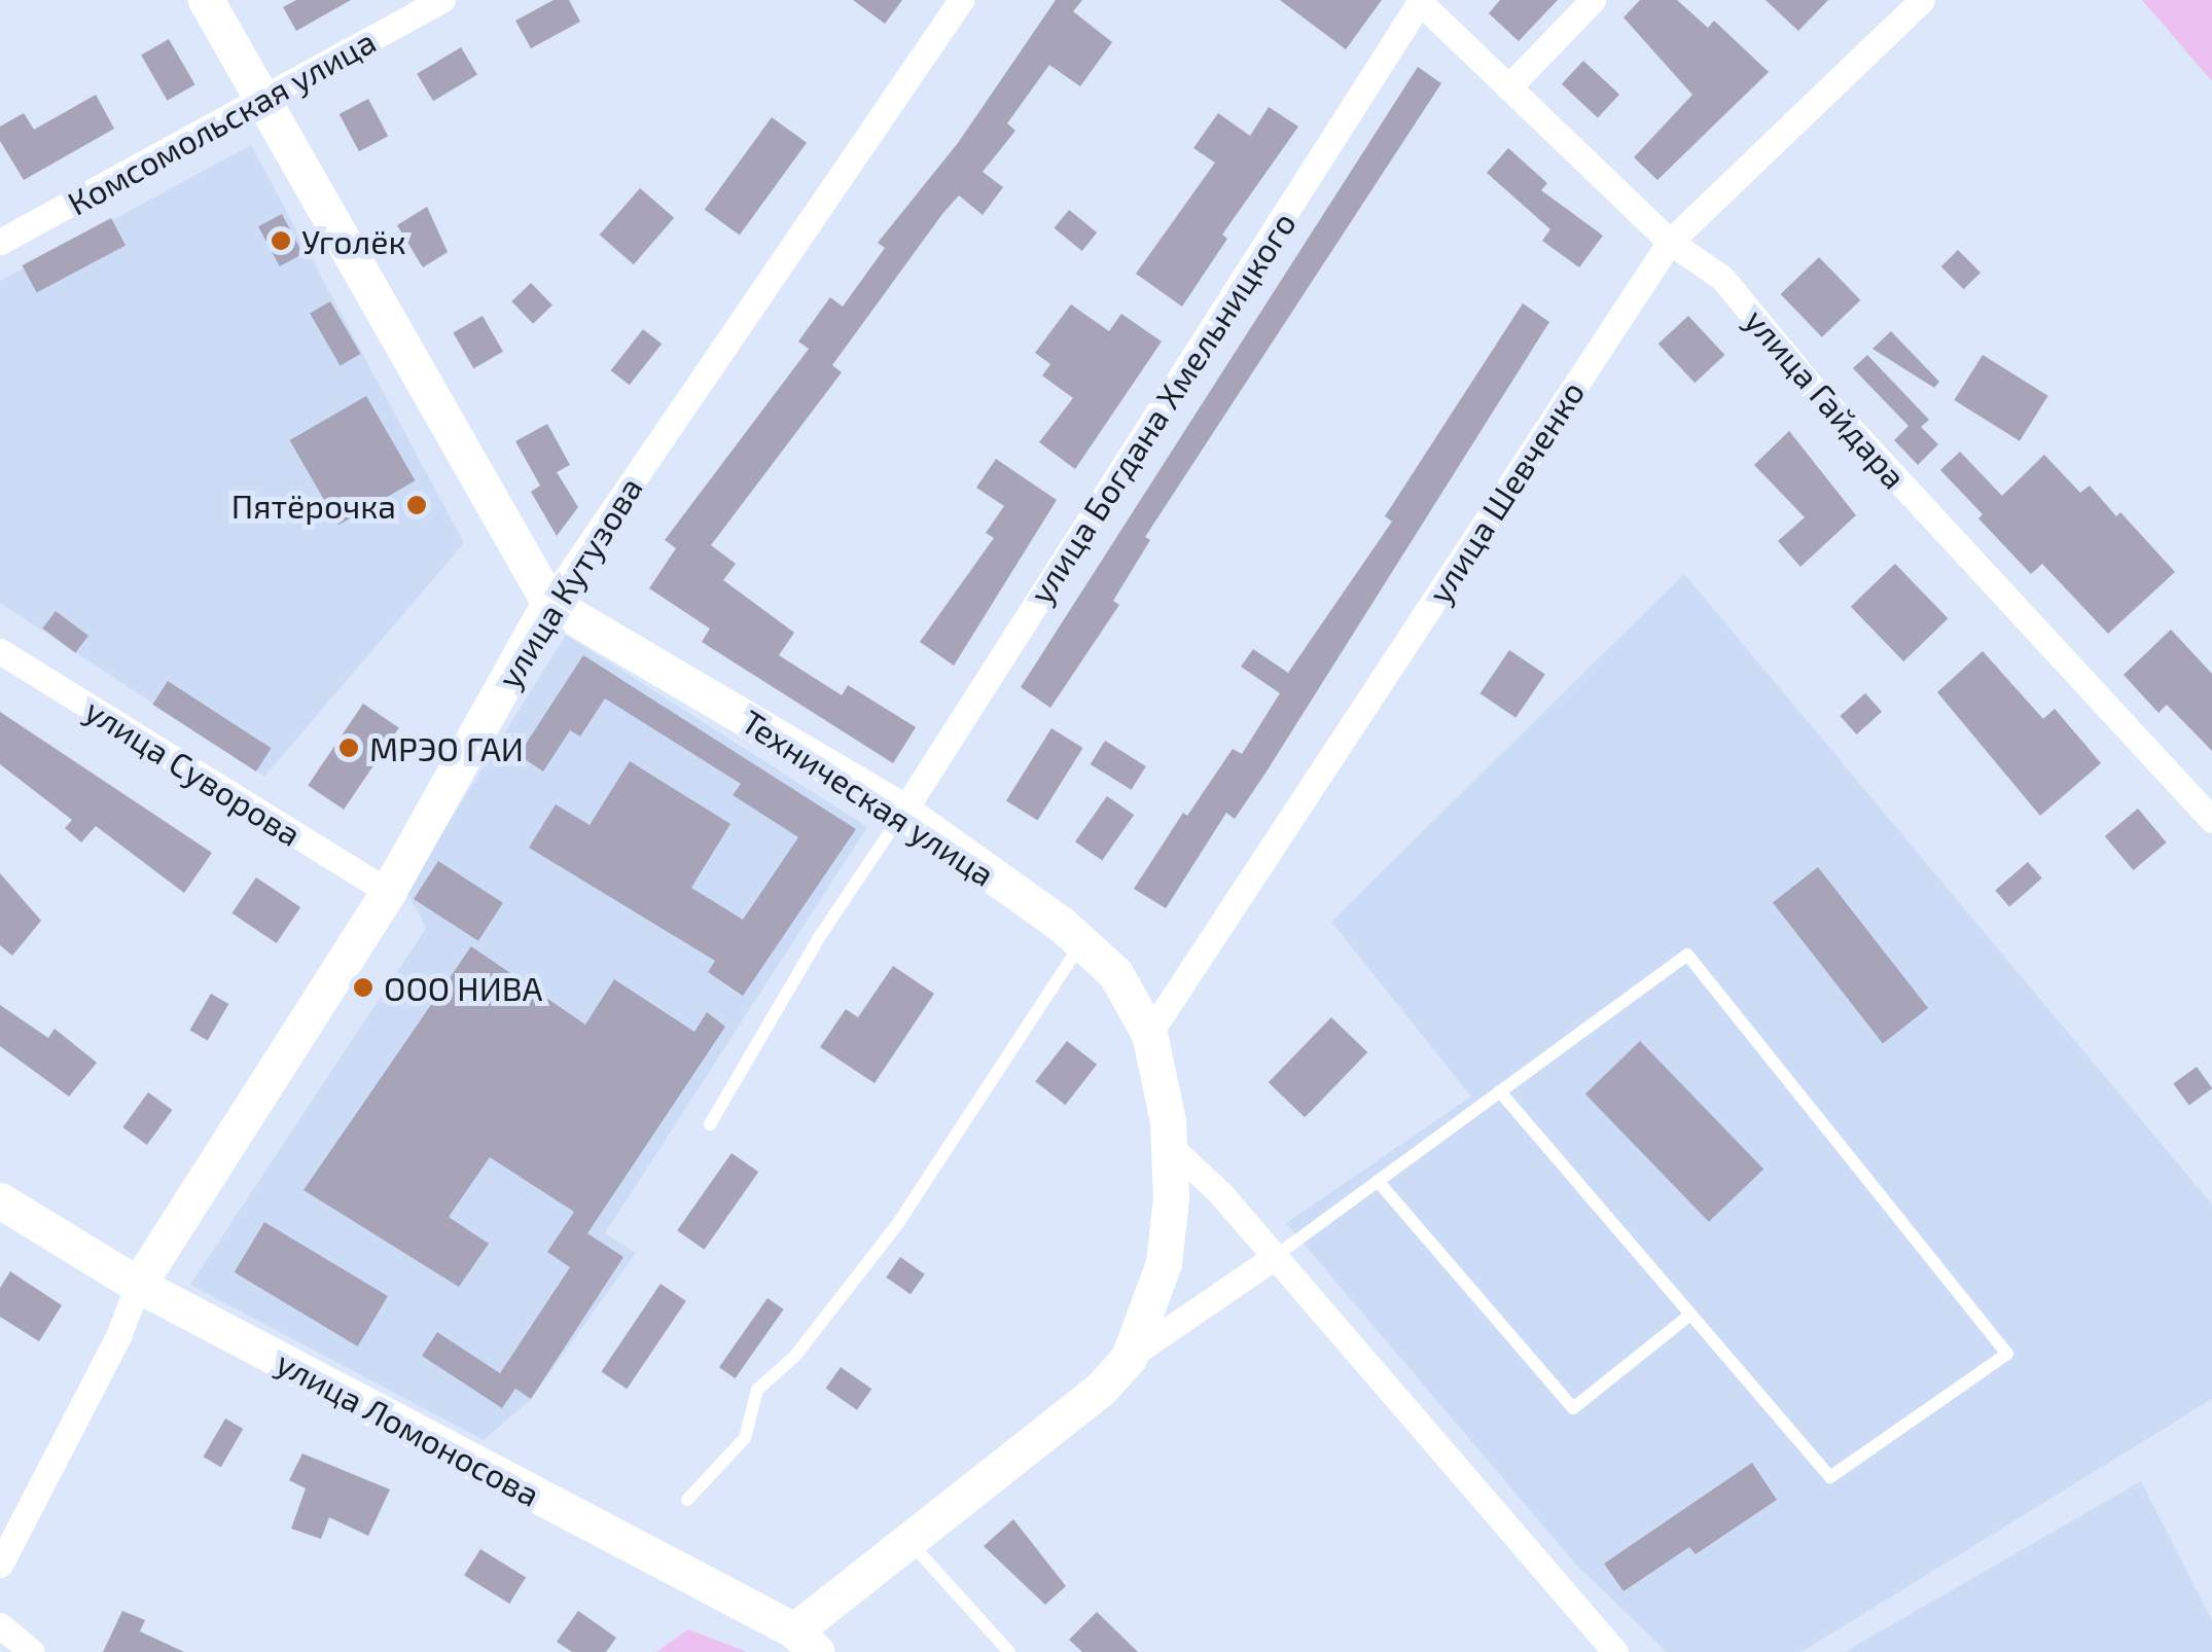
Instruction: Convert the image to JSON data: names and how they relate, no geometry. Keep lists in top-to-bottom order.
{
  "streets": {
    "main road": ["улица Кутузова", "Техническая улица", "улица Ломоносова"],
    "street": [
      "Комсомольская улица",
      "улица Гайдара",
      "улица Богдана Хмельницкого",
      "улица Шевченко",
      "улица Суворова"
    ]
  },
  "crossings": [
    ["улица Гайдара", "улица Богдана Хмельницкого"],
    ["улица Гайдара", "улица Шевченко"],
    ["улица Богдана Хмельницкого", "Техническая улица"],
    ["улица Шевченко", "Техническая улица"],
    ["улица Кутузова", "улица Суворова"],
    ["улица Кутузова", "Техническая улица"],
    ["улица Кутузова", "улица Ломоносова"]
  ],
  "places": [
    "Уголёк",
    "Пятёрочка",
    "МРЭО ГАИ",
    "ООО НИВА"
  ]
}
